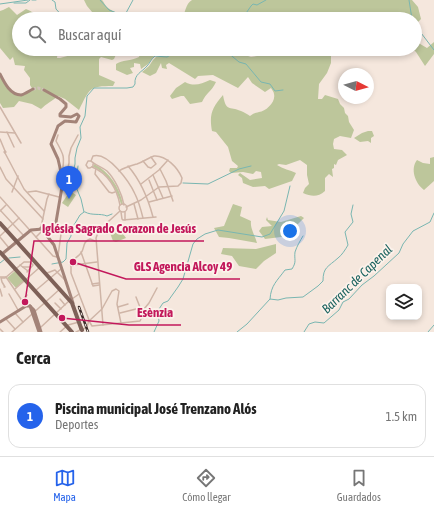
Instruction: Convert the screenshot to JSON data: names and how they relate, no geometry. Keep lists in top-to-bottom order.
{
  "water": ["Barranc de Capenal"],
  "places": ["GLS Agencia Alcoy 49", "Iglésia Sagrado Corazon de Jesús", "Esènzia"],
  "north": "right",
  "page": {
    "search": "Buscar aquí",
    "pins": "1",
    "heading": "Cerca",
    "list": [
      {
        "mark": "1",
        "name": "Piscina municipal José Trenzano Alós",
        "note": "Deportes",
        "value": "1.5 km"
      }
    ],
    "nav": ["Mapa", "Cómo llegar", "Guardados"]
  }
}
